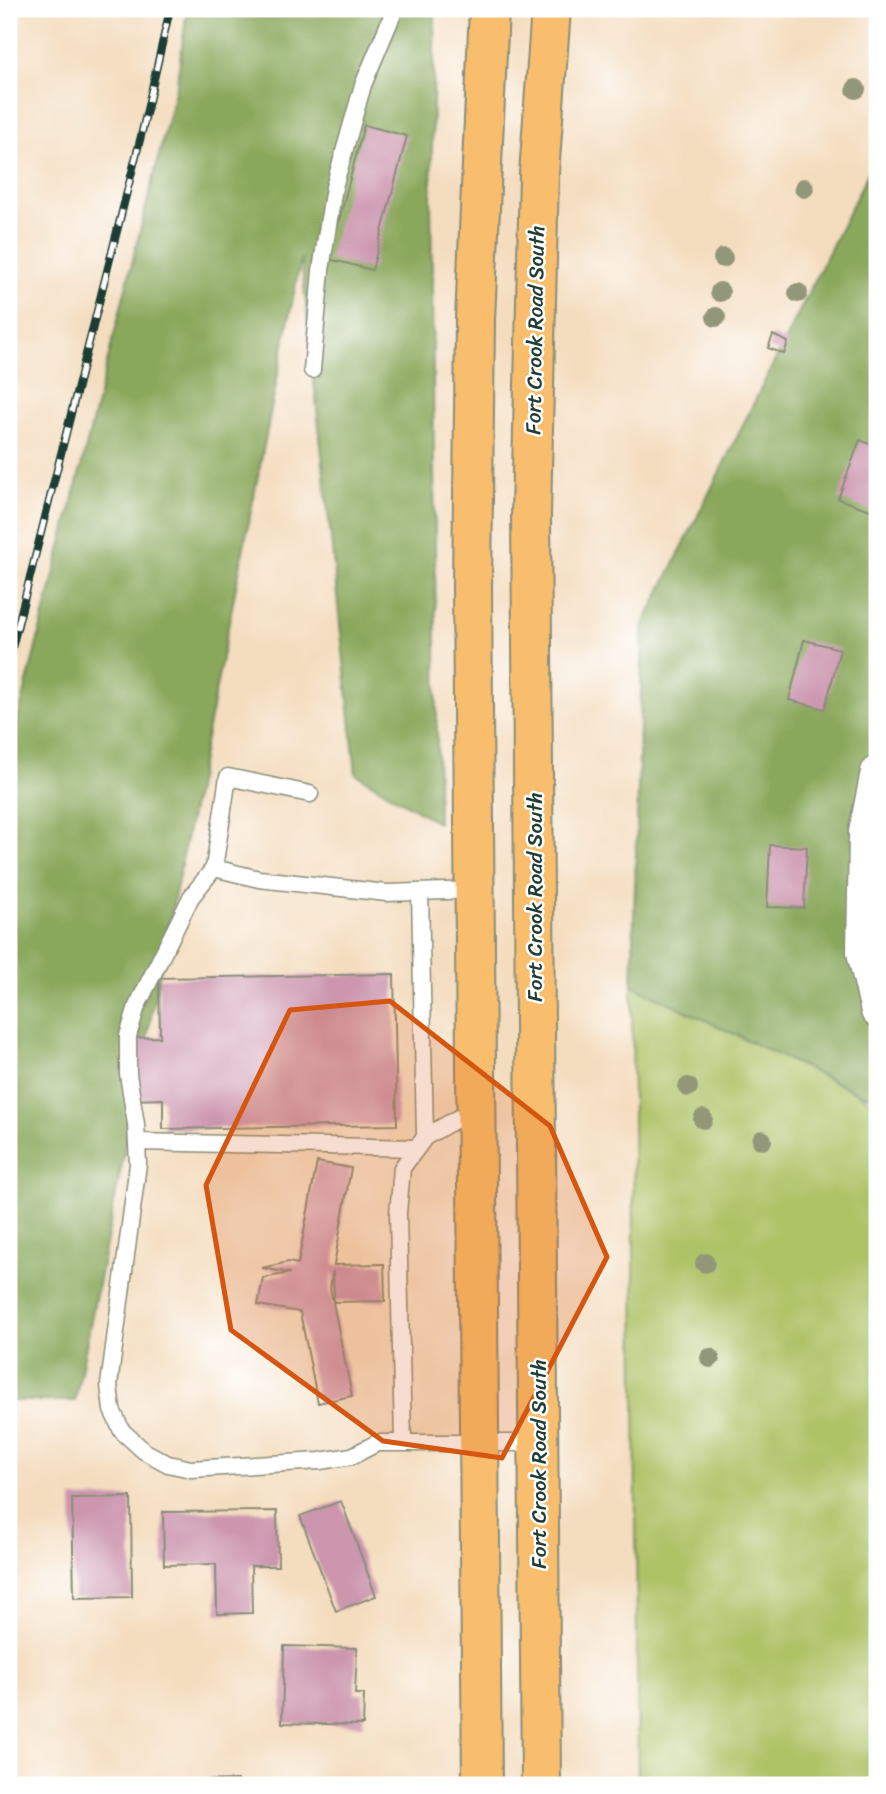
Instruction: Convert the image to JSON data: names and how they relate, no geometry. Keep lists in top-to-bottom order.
{
  "streets": {
    "main road": ["Fort Crook Road South"]
  }
}
